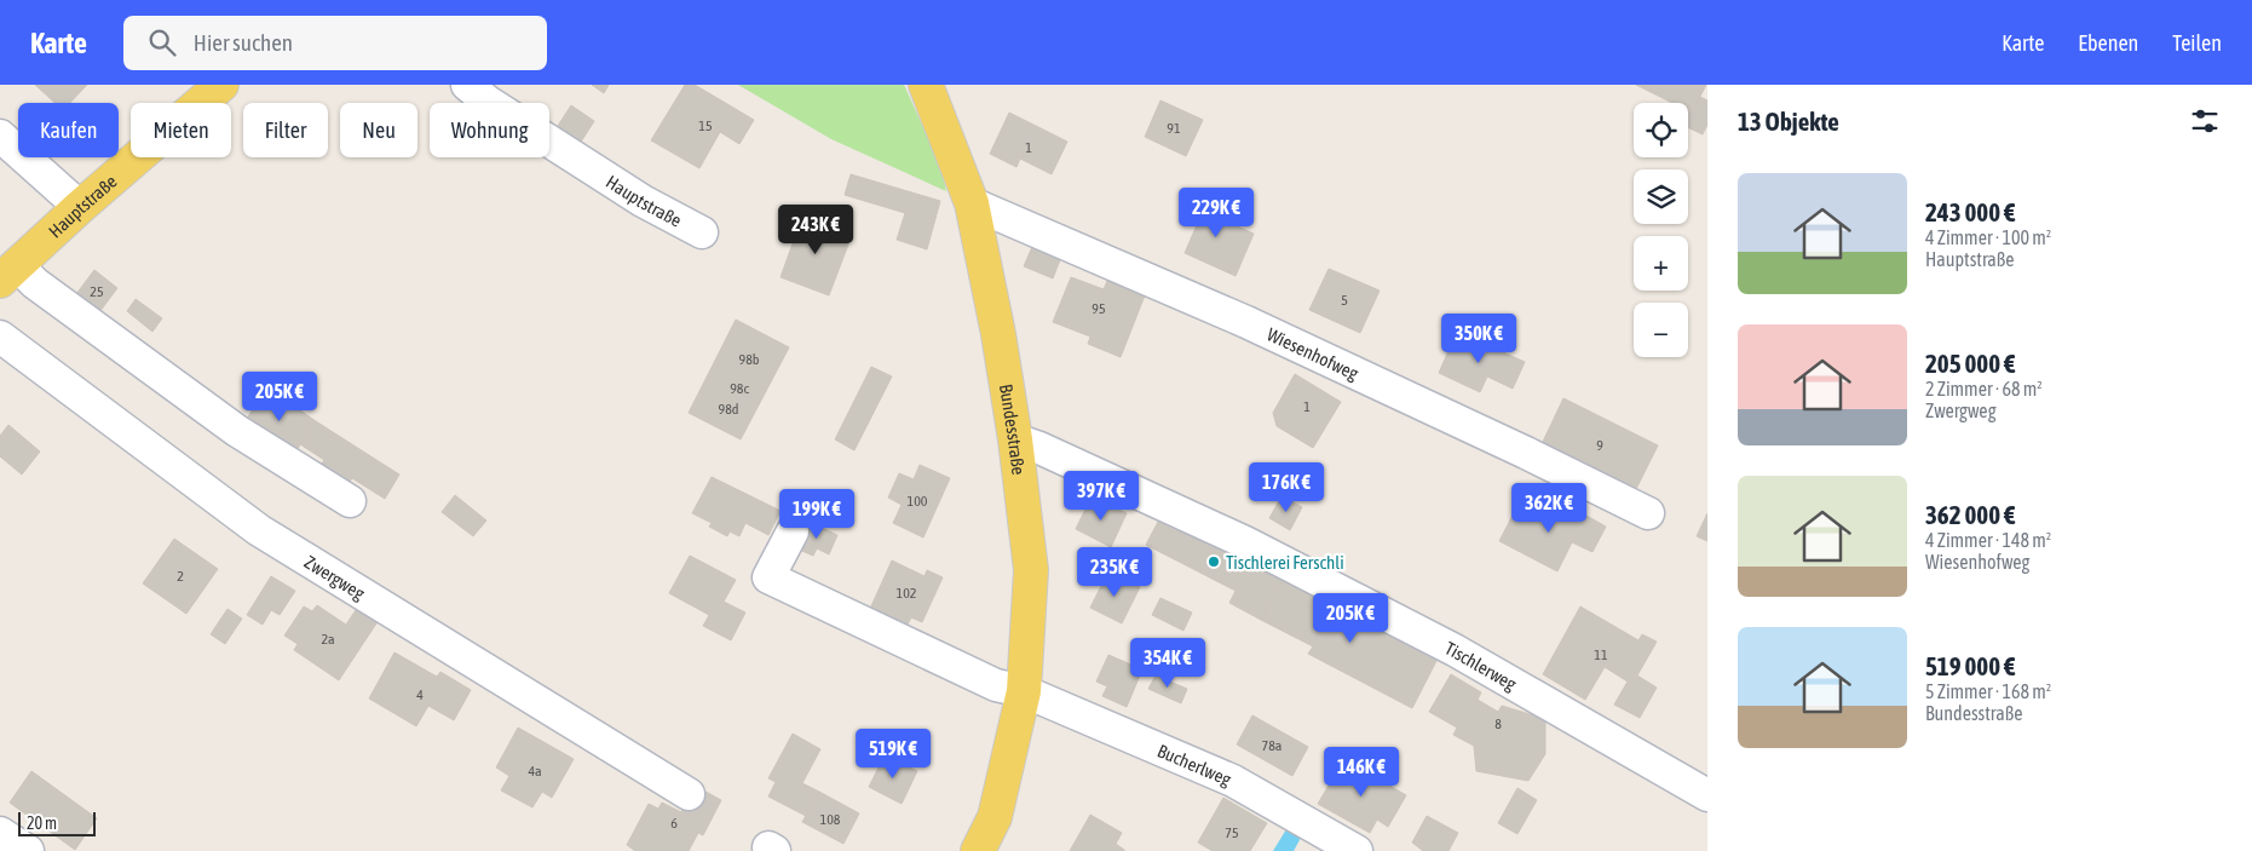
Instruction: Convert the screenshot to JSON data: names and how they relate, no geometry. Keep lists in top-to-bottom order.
{
  "streets": {
    "main road": ["Hauptstraße", "Bundesstraße"],
    "street": [
      "Wiesenhofweg",
      "Zwergweg",
      "Tischlerweg",
      "Bucherlweg"
    ]
  },
  "crossings": [
    ["Wiesenhofweg", "Bundesstraße"],
    ["Bundesstraße", "Tischlerweg"],
    ["Bundesstraße", "Bucherlweg"]
  ],
  "places": ["Tischlerei Ferschli"],
  "house_numbers": [
    "15",
    "91",
    "1",
    "25",
    "5",
    "95",
    "98b",
    "98c",
    "1",
    "98d",
    "9",
    "100",
    "2",
    "102",
    "2a",
    "11",
    "4",
    "8",
    "78a",
    "4a",
    "108",
    "6",
    "75"
  ],
  "scale_bar": "20 m",
  "page": {
    "header": "Karte",
    "search": "Hier suchen",
    "nav": ["Karte", "Ebenen", "Teilen"],
    "heading": "13 Objekte",
    "map_buttons": ["+", "−"],
    "chip": [
      "Kaufen",
      "Mieten",
      "Filter",
      "Neu",
      "Wohnung"
    ],
    "list": [
      {
        "name": "243 000 €",
        "note": "4 Zimmer · 100 m² · Hauptstraße"
      },
      {
        "name": "205 000 €",
        "note": "2 Zimmer · 68 m² · Zwergweg"
      },
      {
        "name": "362 000 €",
        "note": "4 Zimmer · 148 m² · Wiesenhofweg"
      },
      {
        "name": "519 000 €",
        "note": "5 Zimmer · 168 m² · Bundesstraße"
      }
    ],
    "price": [
      "229K €",
      "243K €",
      "350K €",
      "205K €",
      "176K €",
      "397K €",
      "362K €",
      "199K €",
      "235K €",
      "205K €",
      "354K €",
      "519K €",
      "146K €"
    ],
    "scale": "20 m"
  }
}
